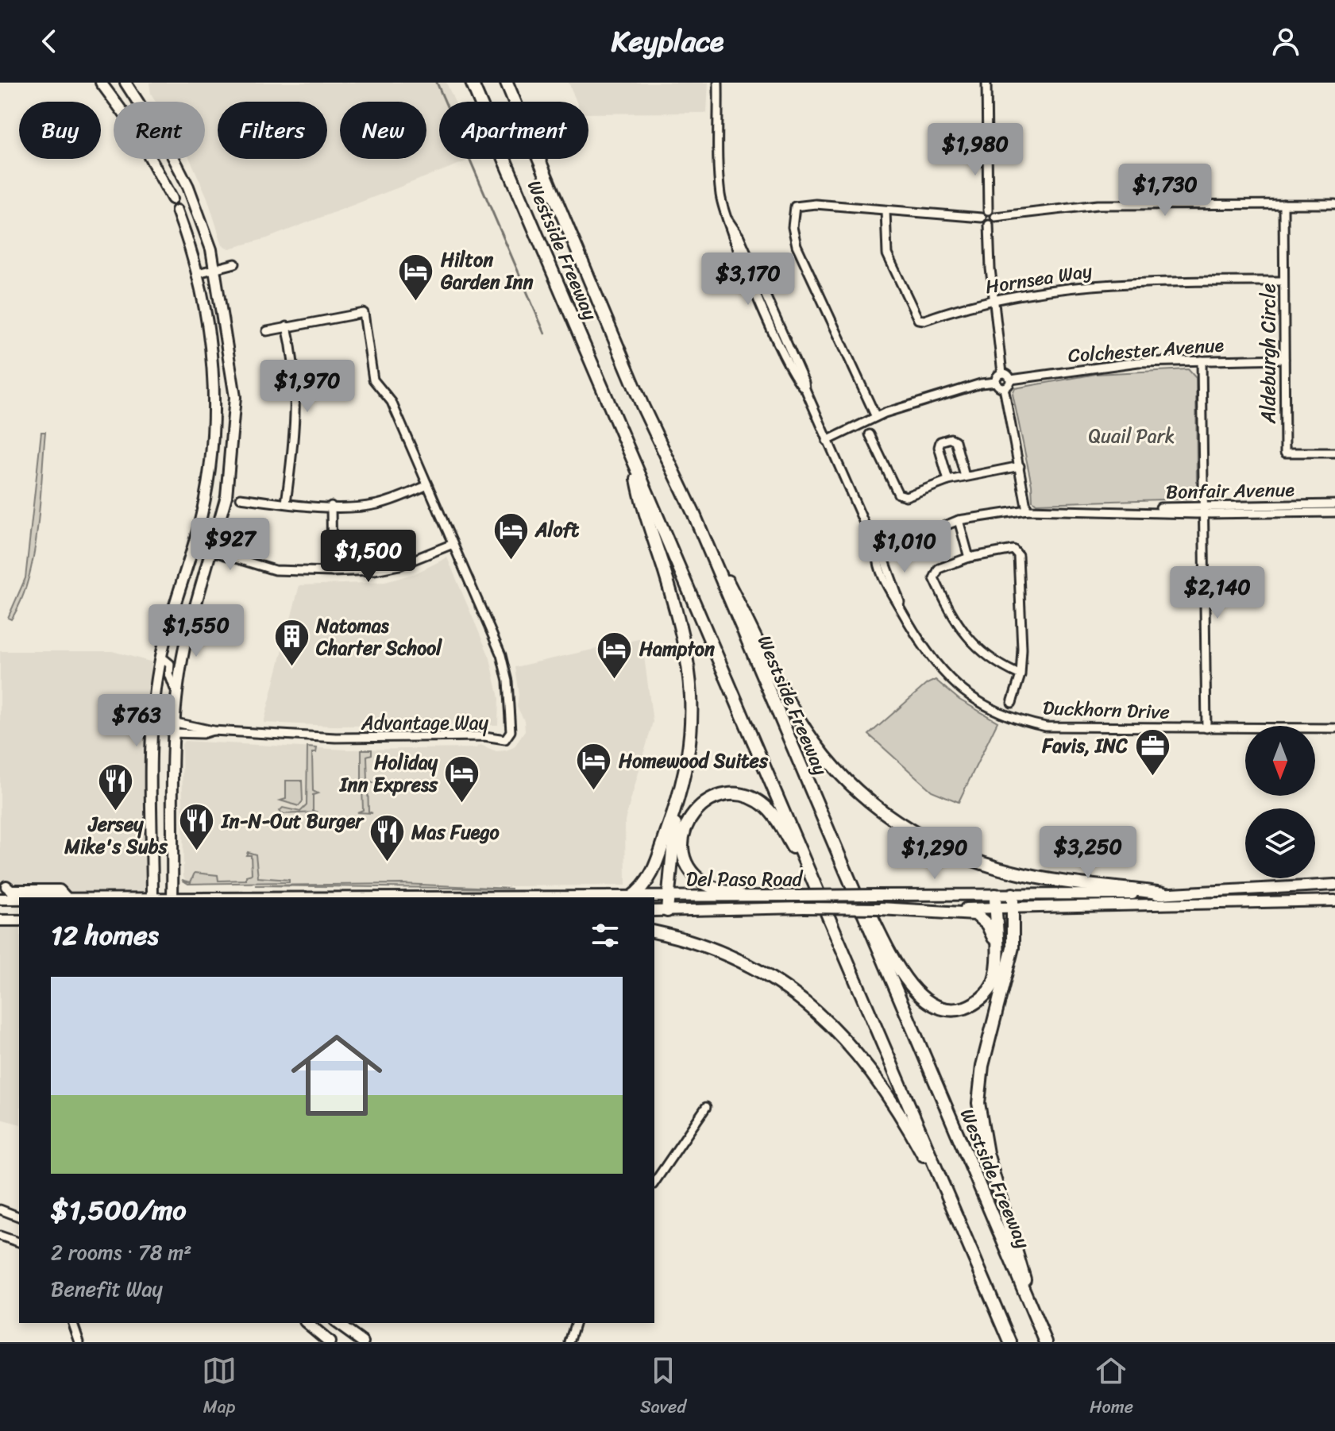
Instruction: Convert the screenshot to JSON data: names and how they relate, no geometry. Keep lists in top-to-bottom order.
{
  "streets": {
    "highway": ["Westside Freeway"],
    "main road": ["Del Paso Road"],
    "street": [
      "Hornsea Way",
      "Colchester Avenue",
      "Aldeburgh Circle",
      "Bonfair Avenue",
      "Duckhorn Drive",
      "Advantage Way"
    ]
  },
  "crossings": [
    ["Hornsea Way", "Aldeburgh Circle"],
    ["Colchester Avenue", "Aldeburgh Circle"],
    ["Bonfair Avenue", "Duckhorn Drive"]
  ],
  "parks": ["Quail Park"],
  "places": {
    "hotel": [
      "Hilton Garden Inn",
      "Aloft",
      "Hampton",
      "Homewood Suites",
      "Holiday Inn Express"
    ],
    "building": ["Natomas Charter School"],
    "office": ["Favis, INC"],
    "restaurant": ["Jersey Mike's Subs", "In-N-Out Burger", "Mas Fuego"]
  },
  "north": "bottom",
  "page": {
    "header": "Keyplace",
    "chip": [
      "Buy",
      "Rent",
      "Filters",
      "New",
      "Apartment"
    ],
    "price": [
      "$1,980",
      "$1,730",
      "$3,170",
      "$1,970",
      "$927",
      "$1,010",
      "$1,500",
      "$2,140",
      "$1,550",
      "$763",
      "$3,250",
      "$1,290"
    ],
    "heading": "12 homes",
    "list": [
      {
        "name": "$1,500/mo",
        "note": "2 rooms · 78 m² · Benefit Way"
      }
    ],
    "tabs": ["Map", "Saved", "Home"]
  }
}
